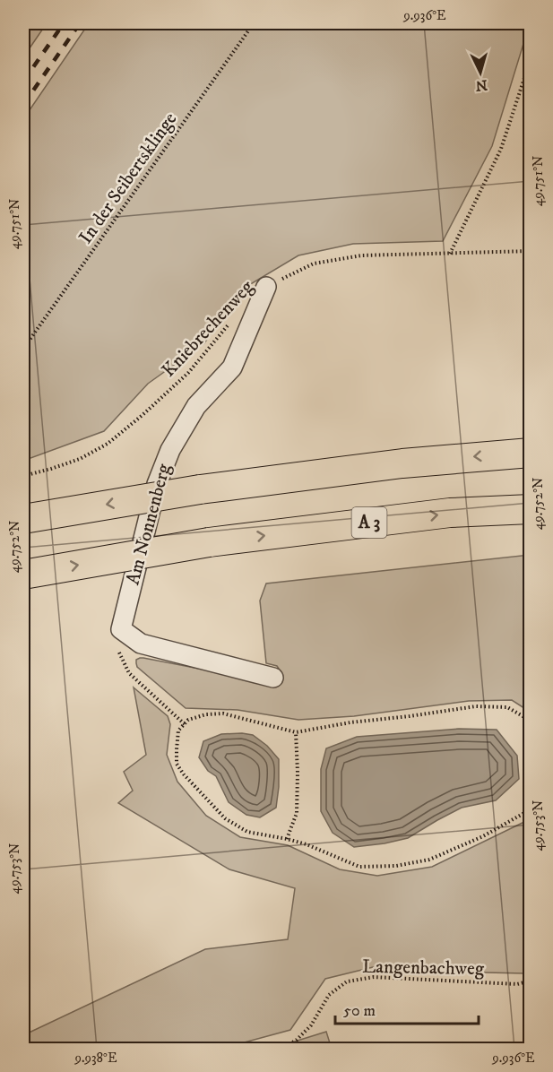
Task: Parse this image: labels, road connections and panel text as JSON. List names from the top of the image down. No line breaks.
{"streets":{"highway":["A 3"],"lane":["Am Nonnenberg"],"path":["In der Seibertsklinge","Kniebrechenweg","Langenbachweg"]},"crossings":[["Kniebrechenweg","Am Nonnenberg"]],"scale_bar":"50 m","north":"bottom","coordinates":["9.936°E","49.751°N","49.752°N","49.753°N","9.938°E"]}
